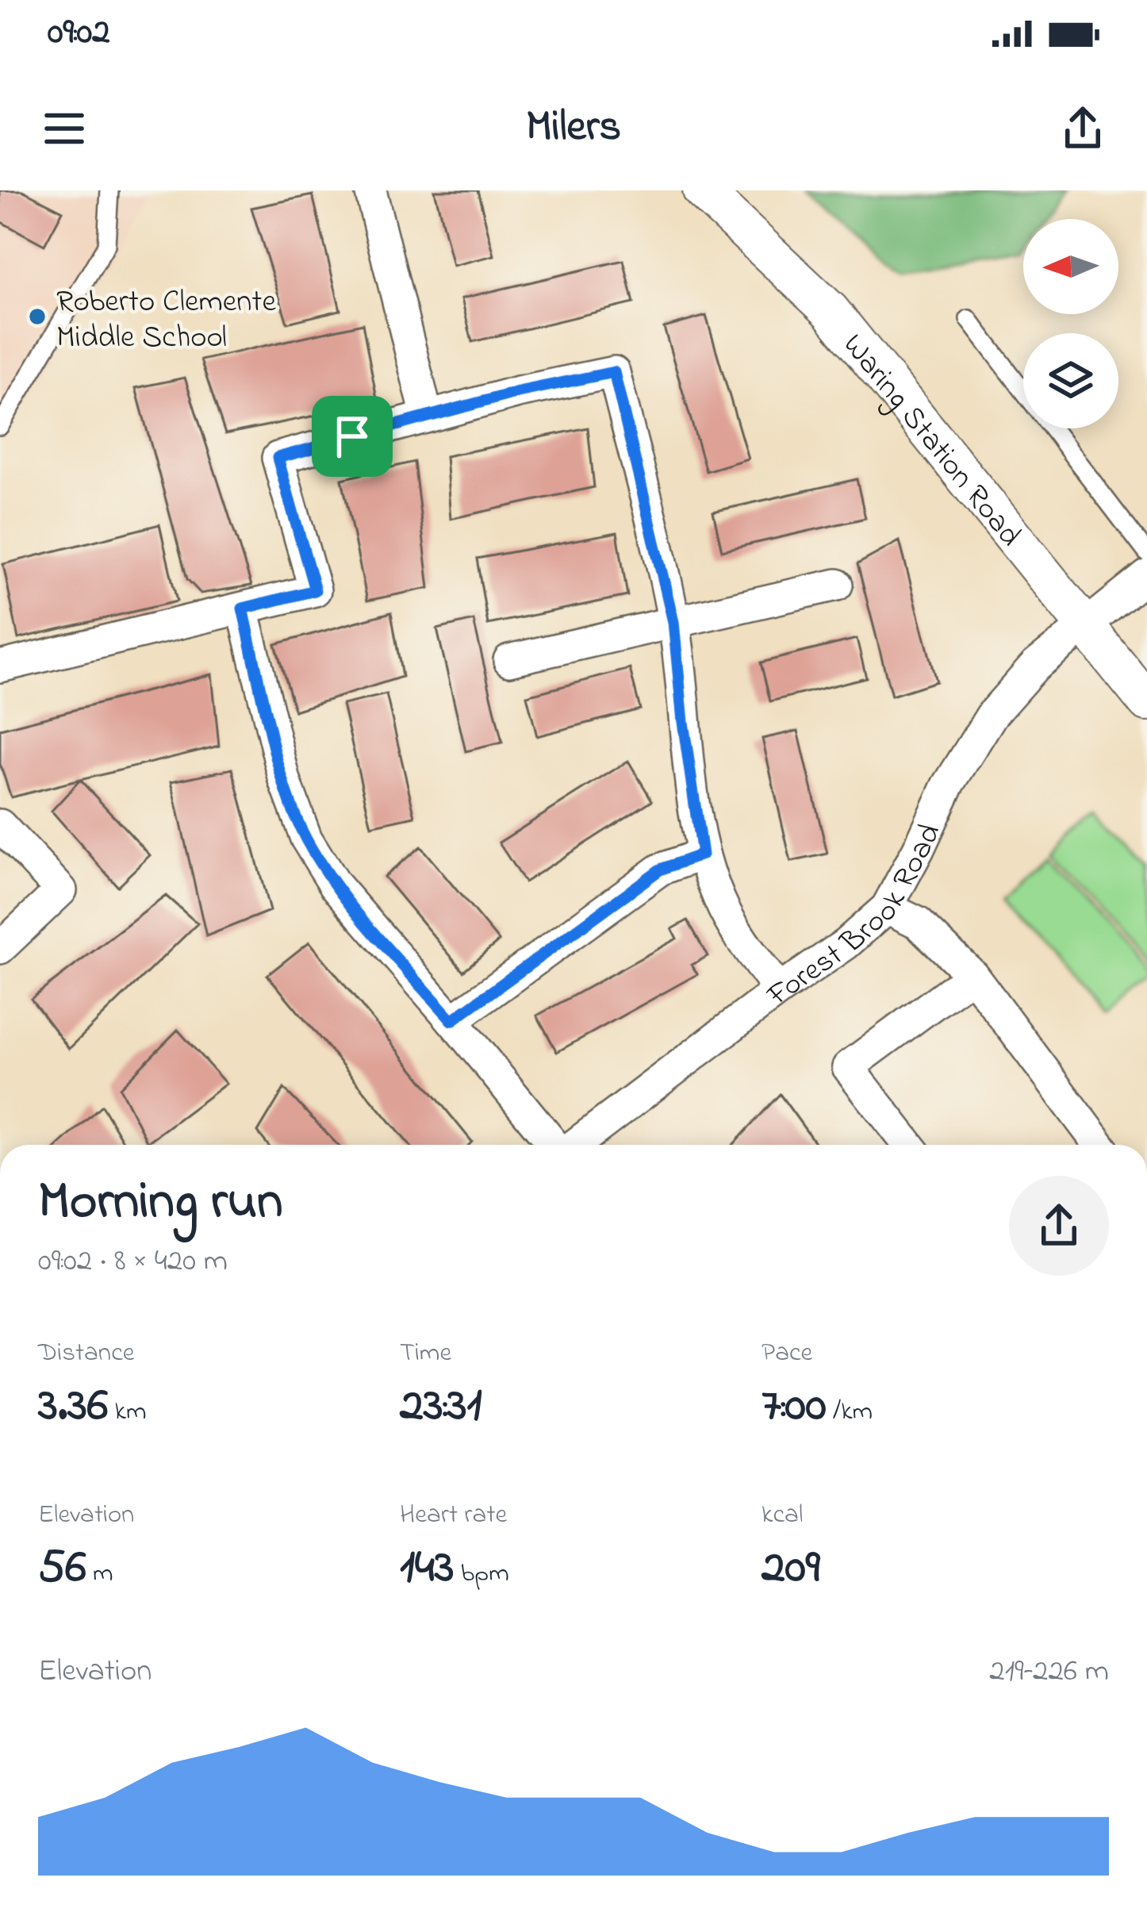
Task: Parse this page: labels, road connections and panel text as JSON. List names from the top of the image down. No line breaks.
{"streets":{"street":["Waring Station Road","Forest Brook Road"]},"crossings":[["Waring Station Road","Forest Brook Road"]],"places":["Roberto Clemente Middle School"],"north":"left","page":{"status":"09:02","header":"Milers","heading":["Morning run","09:02 · 8 × 420 m"],"stats":[["Distance","3.36 km"],["Time","23:31"],["Pace","7:00 /km"],["Elevation","56 m"],["Heart rate","143 bpm"],["kcal","209"]],"chart":["Elevation","219–226 m"]}}
